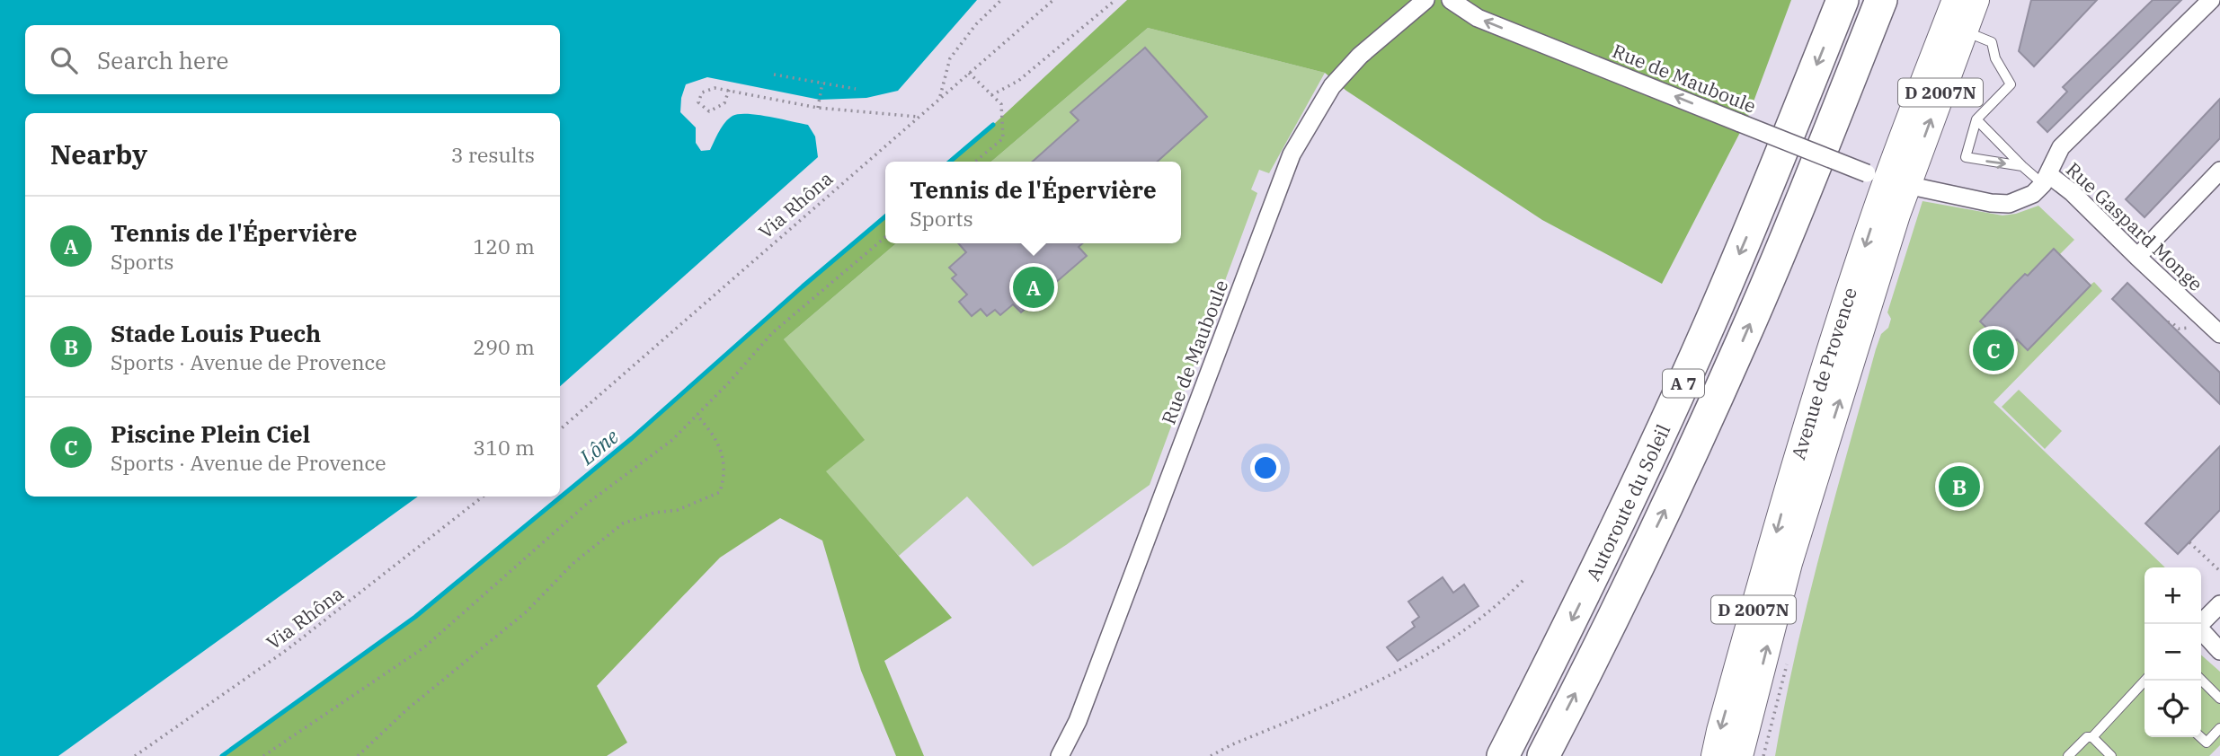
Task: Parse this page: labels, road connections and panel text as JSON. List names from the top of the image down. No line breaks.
{"streets":{"highway":["A 7","Autoroute du Soleil"],"main road":["D 2007N","Avenue de Provence"],"street":["Rue de Mauboule","Rue Gaspard Monge"],"path":["Via Rhôna"]},"crossings":[["Rue de Mauboule","Rue Gaspard Monge"],["Rue de Mauboule","Avenue de Provence"],["Rue Gaspard Monge","Avenue de Provence"]],"one_way":["Rue de Mauboule"],"water":["Lône"],"page":{"search":"Search here","heading":["Nearby","3 results"],"popup":["Tennis de l'Épervière","Sports"],"list":[{"mark":"A","name":"Tennis de l'Épervière","note":"Sports","value":"120 m"},{"mark":"B","name":"Stade Louis Puech","note":"Sports · Avenue de Provence","value":"290 m"},{"mark":"C","name":"Piscine Plein Ciel","note":"Sports · Avenue de Provence","value":"310 m"}],"pins":["A","C","B"],"map_buttons":["+","−"]}}
